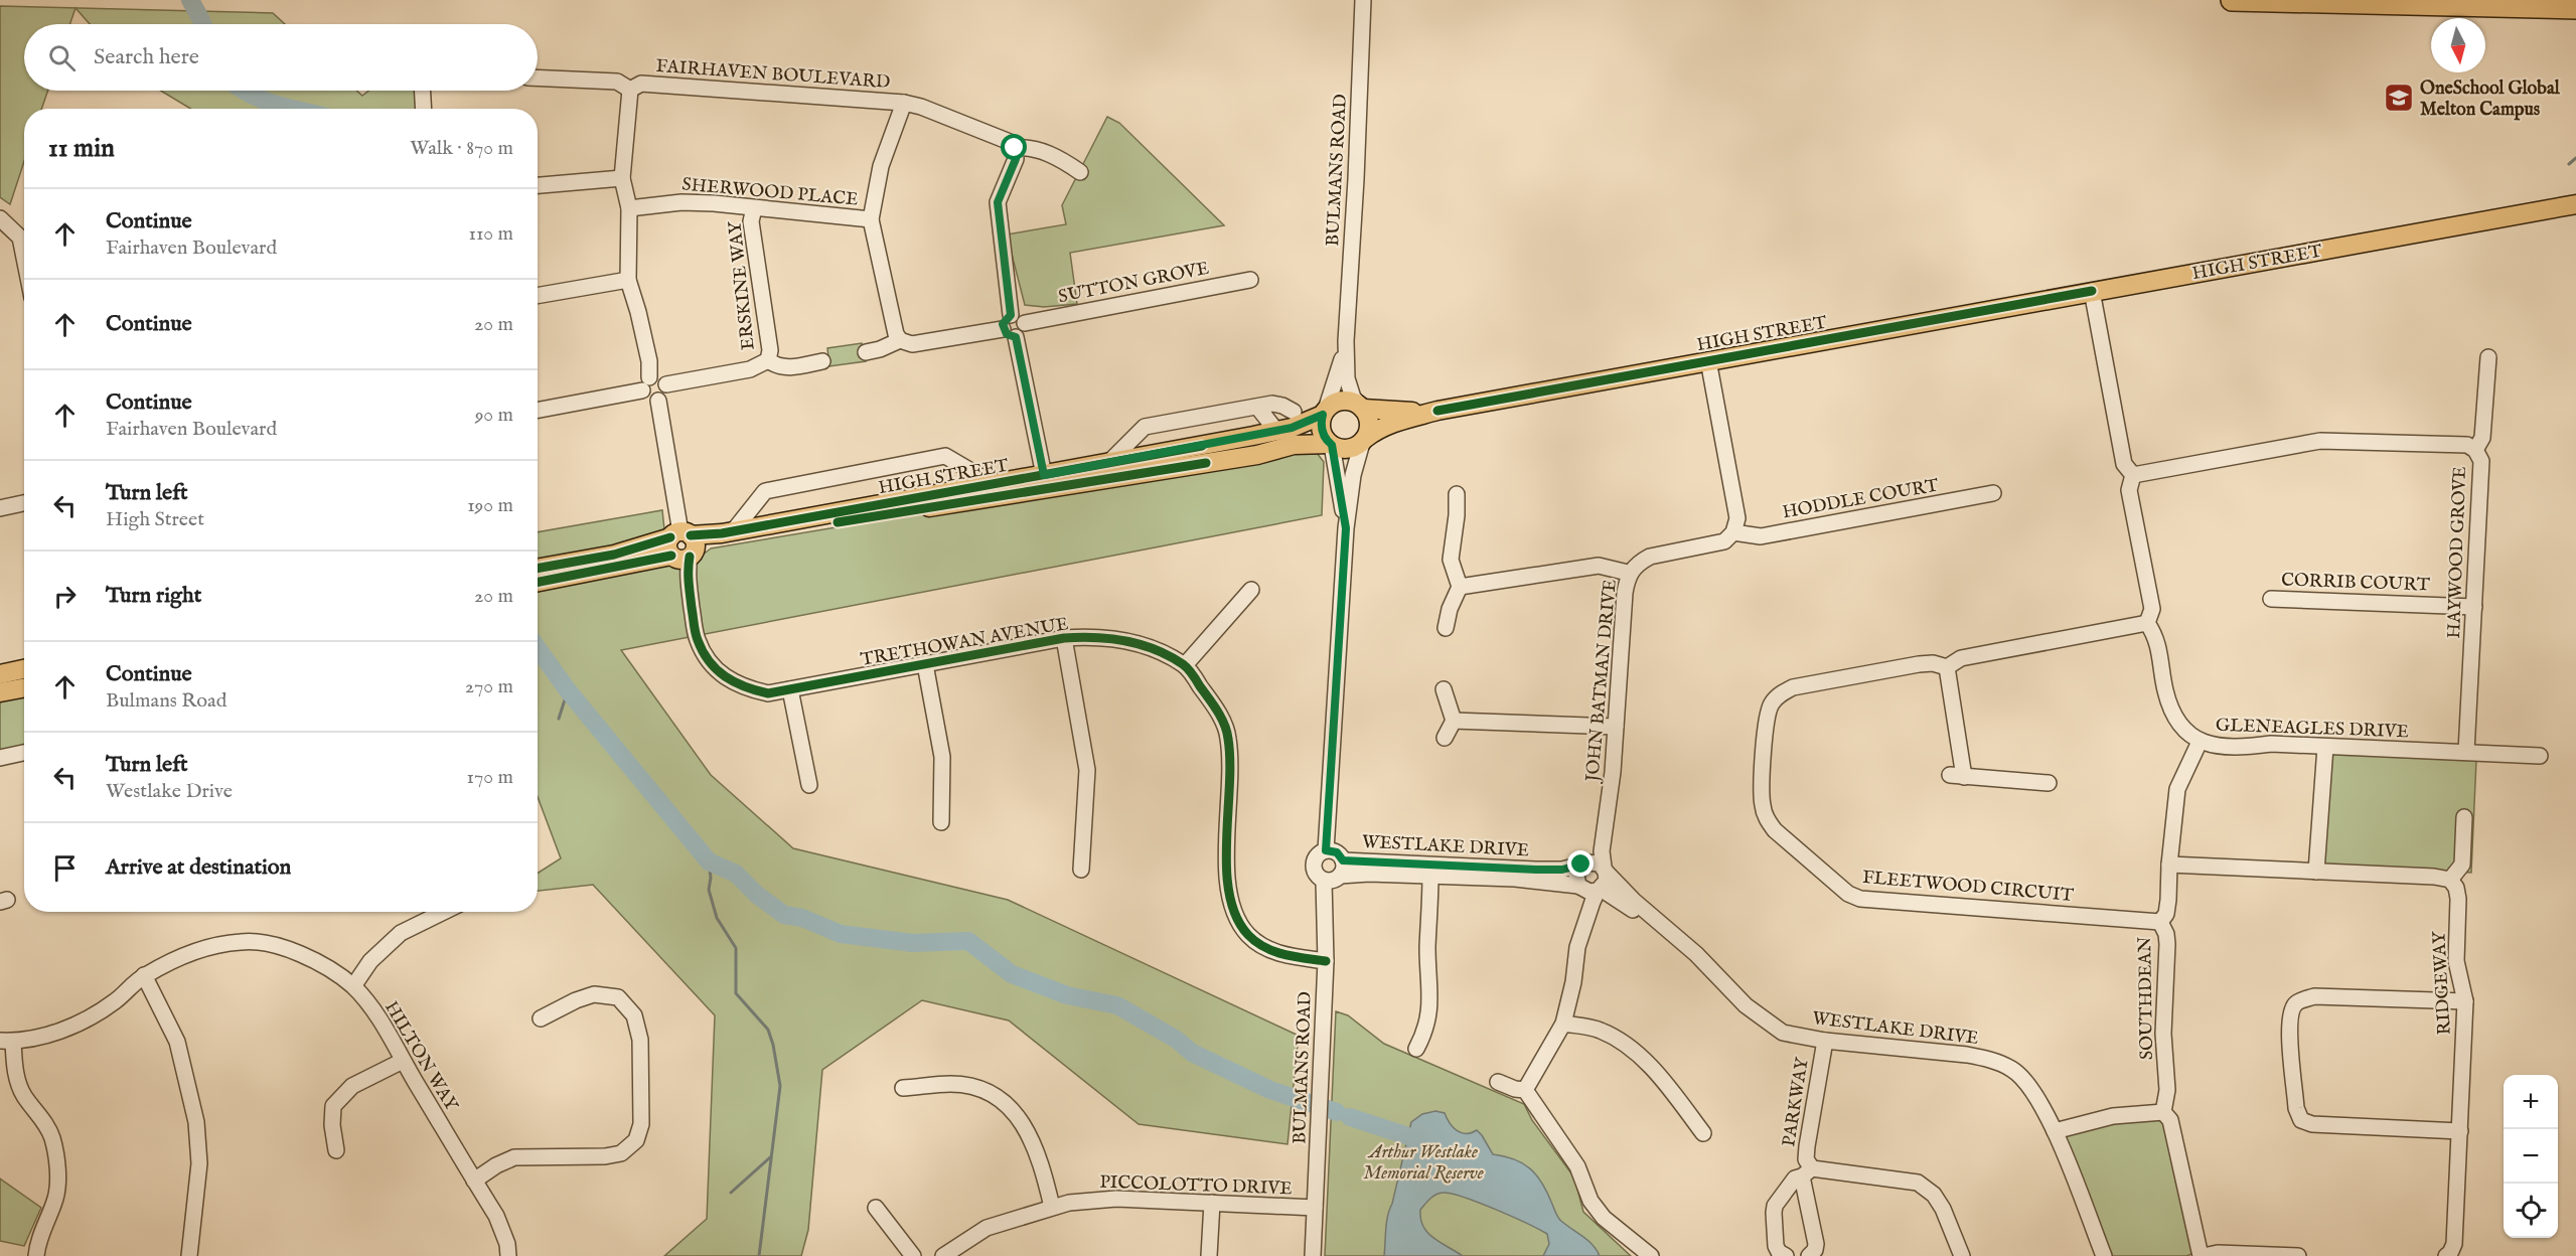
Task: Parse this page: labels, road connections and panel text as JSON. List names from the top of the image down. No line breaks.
{"streets":{"main road":["HIGH STREET"],"street":["FAIRHAVEN BOULEVARD","BULMANS ROAD","SHERWOOD PLACE","SUTTON GROVE","ERSKINE WAY","HODDLE COURT","HAYWOOD GROVE","CORRIB COURT","TRETHOWAN AVENUE","JOHN BATMAN DRIVE","GLENEAGLES DRIVE","WESTLAKE DRIVE","FLEETWOOD CIRCUIT","RIDGEWAY","SOUTHDEAN","HILTON WAY","PARKWAY","PICCOLOTTO DRIVE"]},"crossings":[["BULMANS ROAD","HIGH STREET"],["BULMANS ROAD","TRETHOWAN AVENUE"],["BULMANS ROAD","WESTLAKE DRIVE"],["BULMANS ROAD","PICCOLOTTO DRIVE"],["SHERWOOD PLACE","ERSKINE WAY"],["HIGH STREET","TRETHOWAN AVENUE"],["HIGH STREET","GLENEAGLES DRIVE"],["HODDLE COURT","JOHN BATMAN DRIVE"],["HAYWOOD GROVE","CORRIB COURT"],["HAYWOOD GROVE","GLENEAGLES DRIVE"],["JOHN BATMAN DRIVE","WESTLAKE DRIVE"],["GLENEAGLES DRIVE","FLEETWOOD CIRCUIT"],["GLENEAGLES DRIVE","SOUTHDEAN"],["WESTLAKE DRIVE","PARKWAY"],["FLEETWOOD CIRCUIT","SOUTHDEAN"]],"parks":["Arthur Westlake Memorial Reserve"],"places":{"school or university":["OneSchool Global Melton Campus"]},"north":"bottom","page":{"search":"Search here","heading":["11 min","Walk · 870 m"],"list":[["Continue","Fairhaven Boulevard","110 m"],["Continue","20 m"],["Continue","Fairhaven Boulevard","90 m"],["Turn left","High Street","190 m"],["Turn right","20 m"],["Continue","Bulmans Road","270 m"],["Turn left","Westlake Drive","170 m"],"Arrive at destination"],"map_buttons":["+","−"]}}
